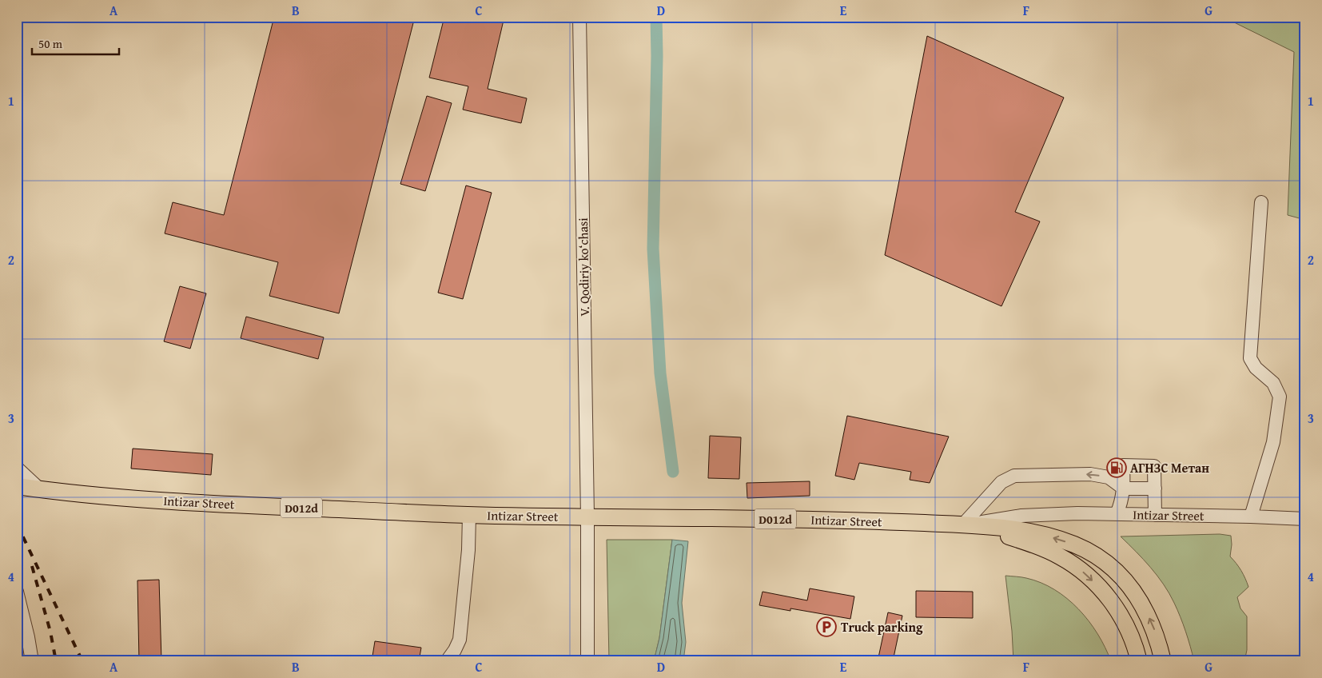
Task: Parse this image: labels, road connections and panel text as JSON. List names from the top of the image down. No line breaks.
{"streets":{"main road":["Intizar Street","D012d"],"street":["V. Qodiriy ko‘chasi"]},"crossings":[["V. Qodiriy ko‘chasi","Intizar Street"],["Intizar Street","D012d"]],"places":{"fuel station":["АГНЗС Метан"],"parking":["Truck parking"]},"scale_bar":"50 m","grid":{"columns":["A","B","C","D","E","F","G"],"rows":["1","2","3","4"]}}
